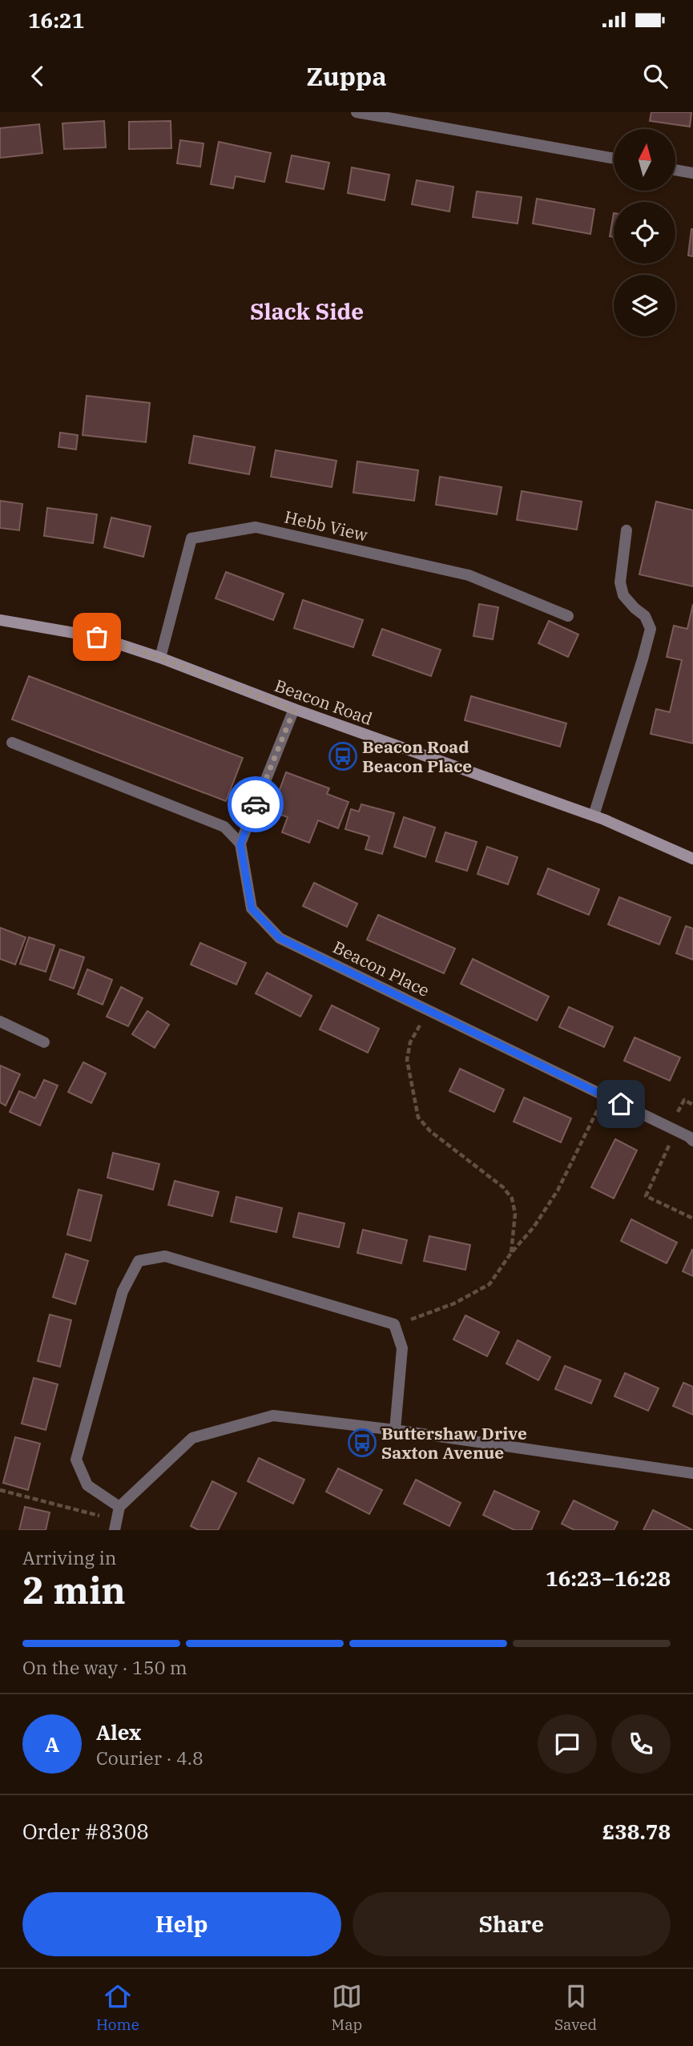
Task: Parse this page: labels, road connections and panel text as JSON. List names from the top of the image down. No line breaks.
{"streets":{"main road":["Beacon Road"],"street":["Hebb View","Beacon Place"]},"crossings":[["Hebb View","Beacon Road"]],"districts":["Slack Side"],"places":{"bus stop":["Beacon Road Beacon Place","Buttershaw Drive Saxton Avenue"]},"north":"top","page":{"status":"16:21","header":"Zuppa","heading":["2 min","Arriving in","16:23–16:28"],"panel":["Alex","Courier · 4.8","Order #8308","£38.78"],"bar":"On the way · 150 m","round":"A","buttons":["Help","Share"],"tabs":["Home","Map","Saved"]}}
